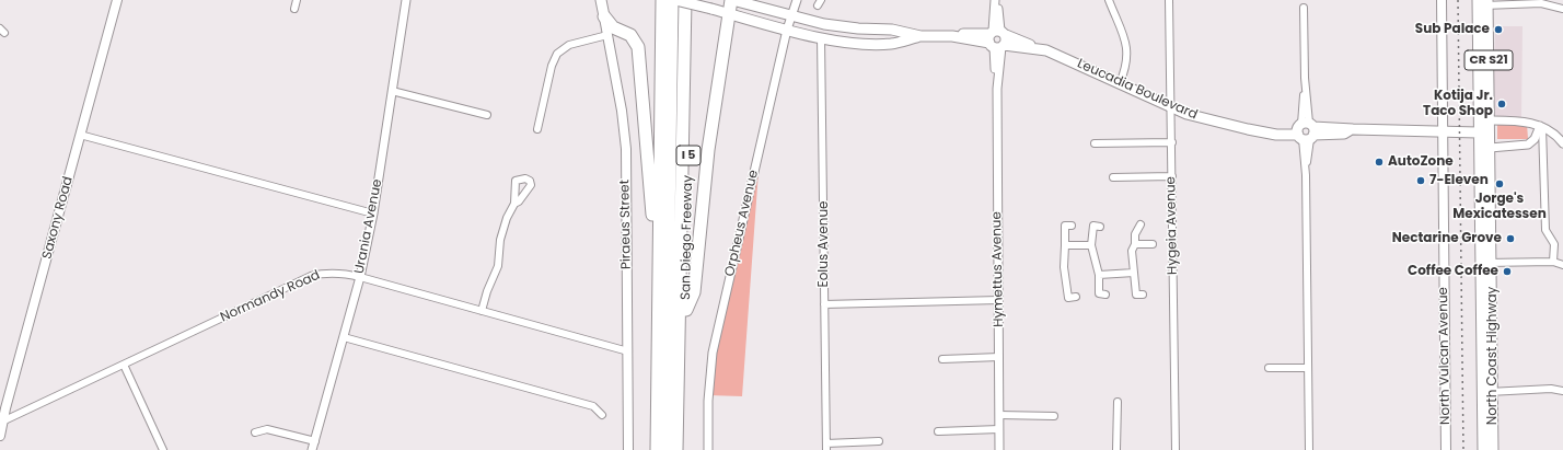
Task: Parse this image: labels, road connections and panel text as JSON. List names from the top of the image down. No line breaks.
{"streets":{"highway":["I 5","San Diego Freeway"],"main road":["CR S21","Leucadia Boulevard","Saxony Road","Piraeus Street","North Vulcan Avenue","North Coast Highway"],"street":["Orpheus Avenue","Hygeia Avenue","Urania Avenue","Eolus Avenue","Hymettus Avenue","Normandy Road"]},"crossings":[["Leucadia Boulevard","Orpheus Avenue"],["Leucadia Boulevard","Hygeia Avenue"],["Leucadia Boulevard","Eolus Avenue"],["Leucadia Boulevard","Hymettus Avenue"],["Leucadia Boulevard","North Vulcan Avenue"],["Leucadia Boulevard","North Coast Highway"],["Saxony Road","Normandy Road"],["Piraeus Street","Normandy Road"],["Urania Avenue","Normandy Road"]],"places":["Sub Palace","Kotija Jr. Taco Shop","AutoZone","7-Eleven","Jorge's Mexicatessen","Nectarine Grove","Coffee Coffee"]}
